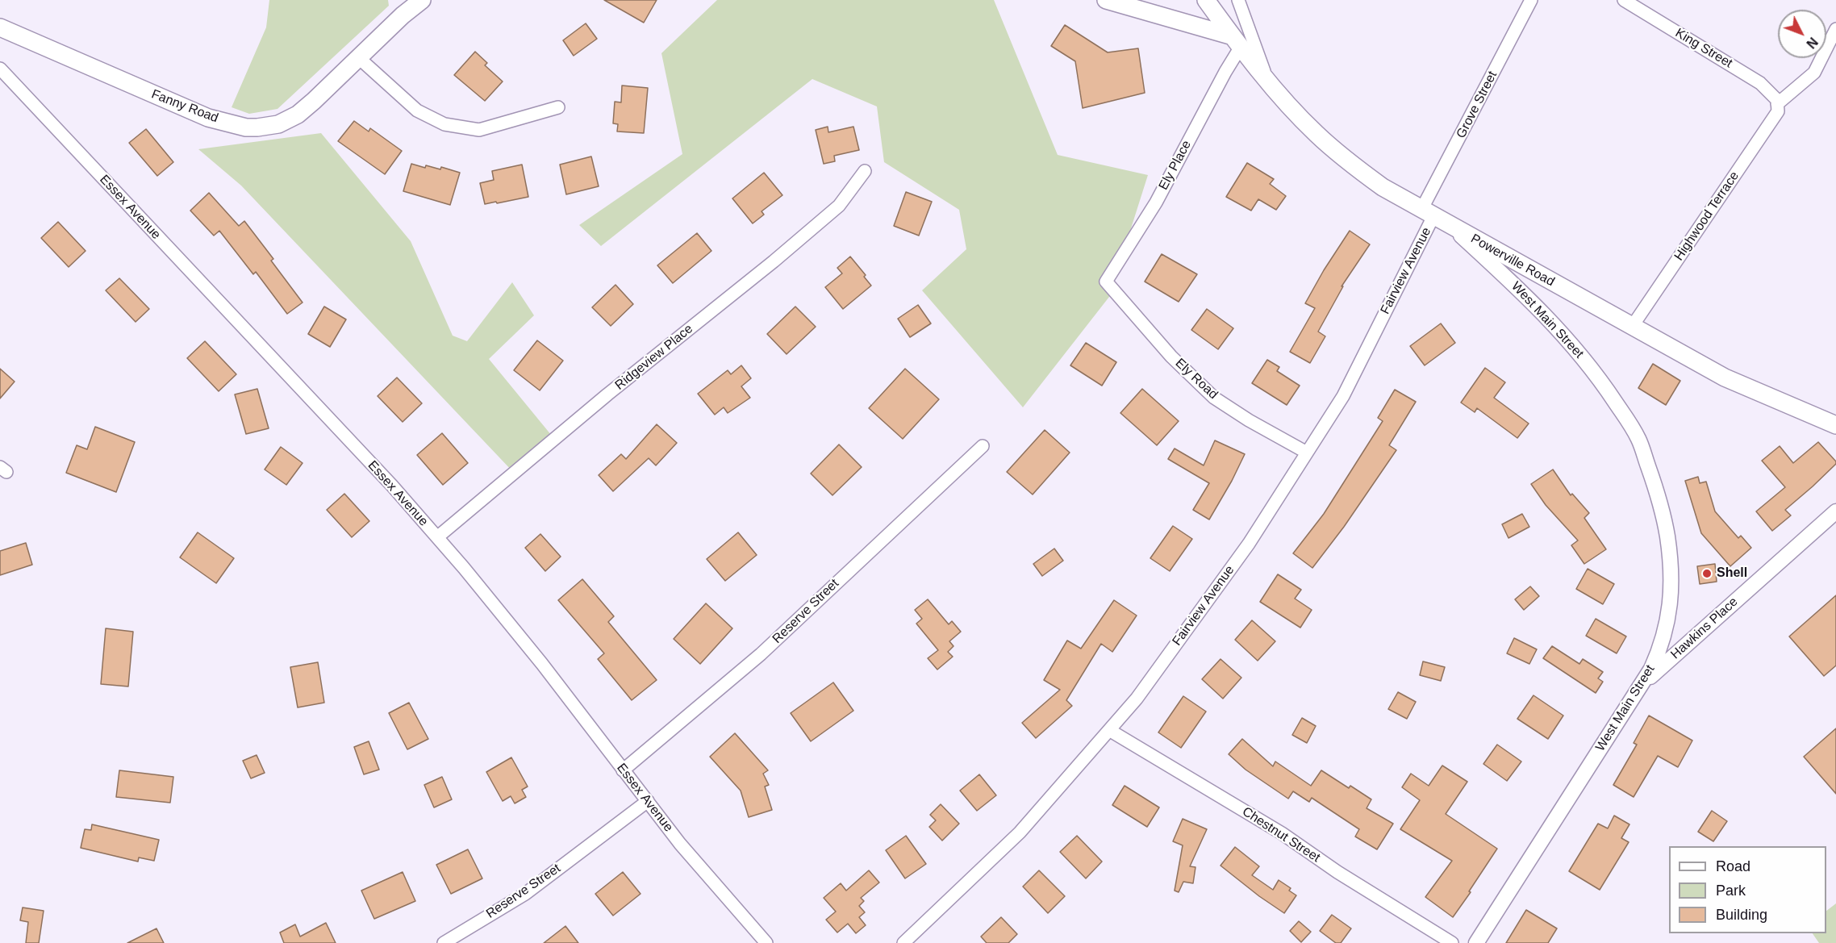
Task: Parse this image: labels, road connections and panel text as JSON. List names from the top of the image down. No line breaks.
{"streets":{"main road":["Fanny Road","Powerville Road"],"street":["King Street","Grove Street","Ely Place","Essex Avenue","Highwood Terrace","Fairview Avenue","West Main Street","Ridgeview Place","Ely Road","Reserve Street","Hawkins Place","Chestnut Street"]},"crossings":[["King Street","Highwood Terrace"],["Grove Street","Powerville Road"],["Grove Street","Fairview Avenue"],["Ely Place","Powerville Road"],["Ely Place","Ely Road"],["Essex Avenue","Ridgeview Place"],["Essex Avenue","Reserve Street"],["Highwood Terrace","Powerville Road"],["Powerville Road","Fairview Avenue"],["Powerville Road","West Main Street"],["Fairview Avenue","Ely Road"],["Fairview Avenue","Chestnut Street"],["West Main Street","Hawkins Place"]],"places":["Shell"],"legend":["Road","Park","Building"],"north":"bottom right"}
